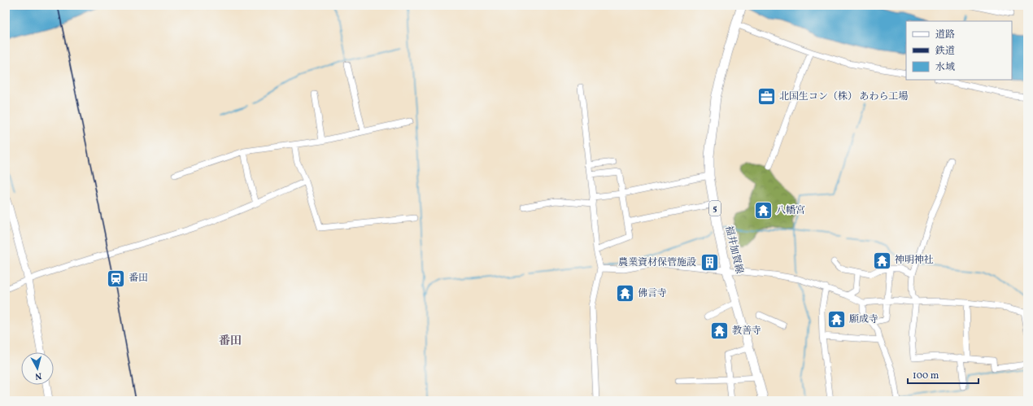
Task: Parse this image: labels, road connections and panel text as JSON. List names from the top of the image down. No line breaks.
{"streets":{"main road":["5","福井加賀線"]},"districts":["番田"],"places":{"office":["北国生コン（株） あわら工場"],"temple":["八幡宮","神明神社","佛言寺","願成寺","教善寺"],"building":["農業資材保管施設"],"station":["番田"]},"legend":["道路","鉄道","水域"],"scale_bar":"100 m","north":"bottom"}
